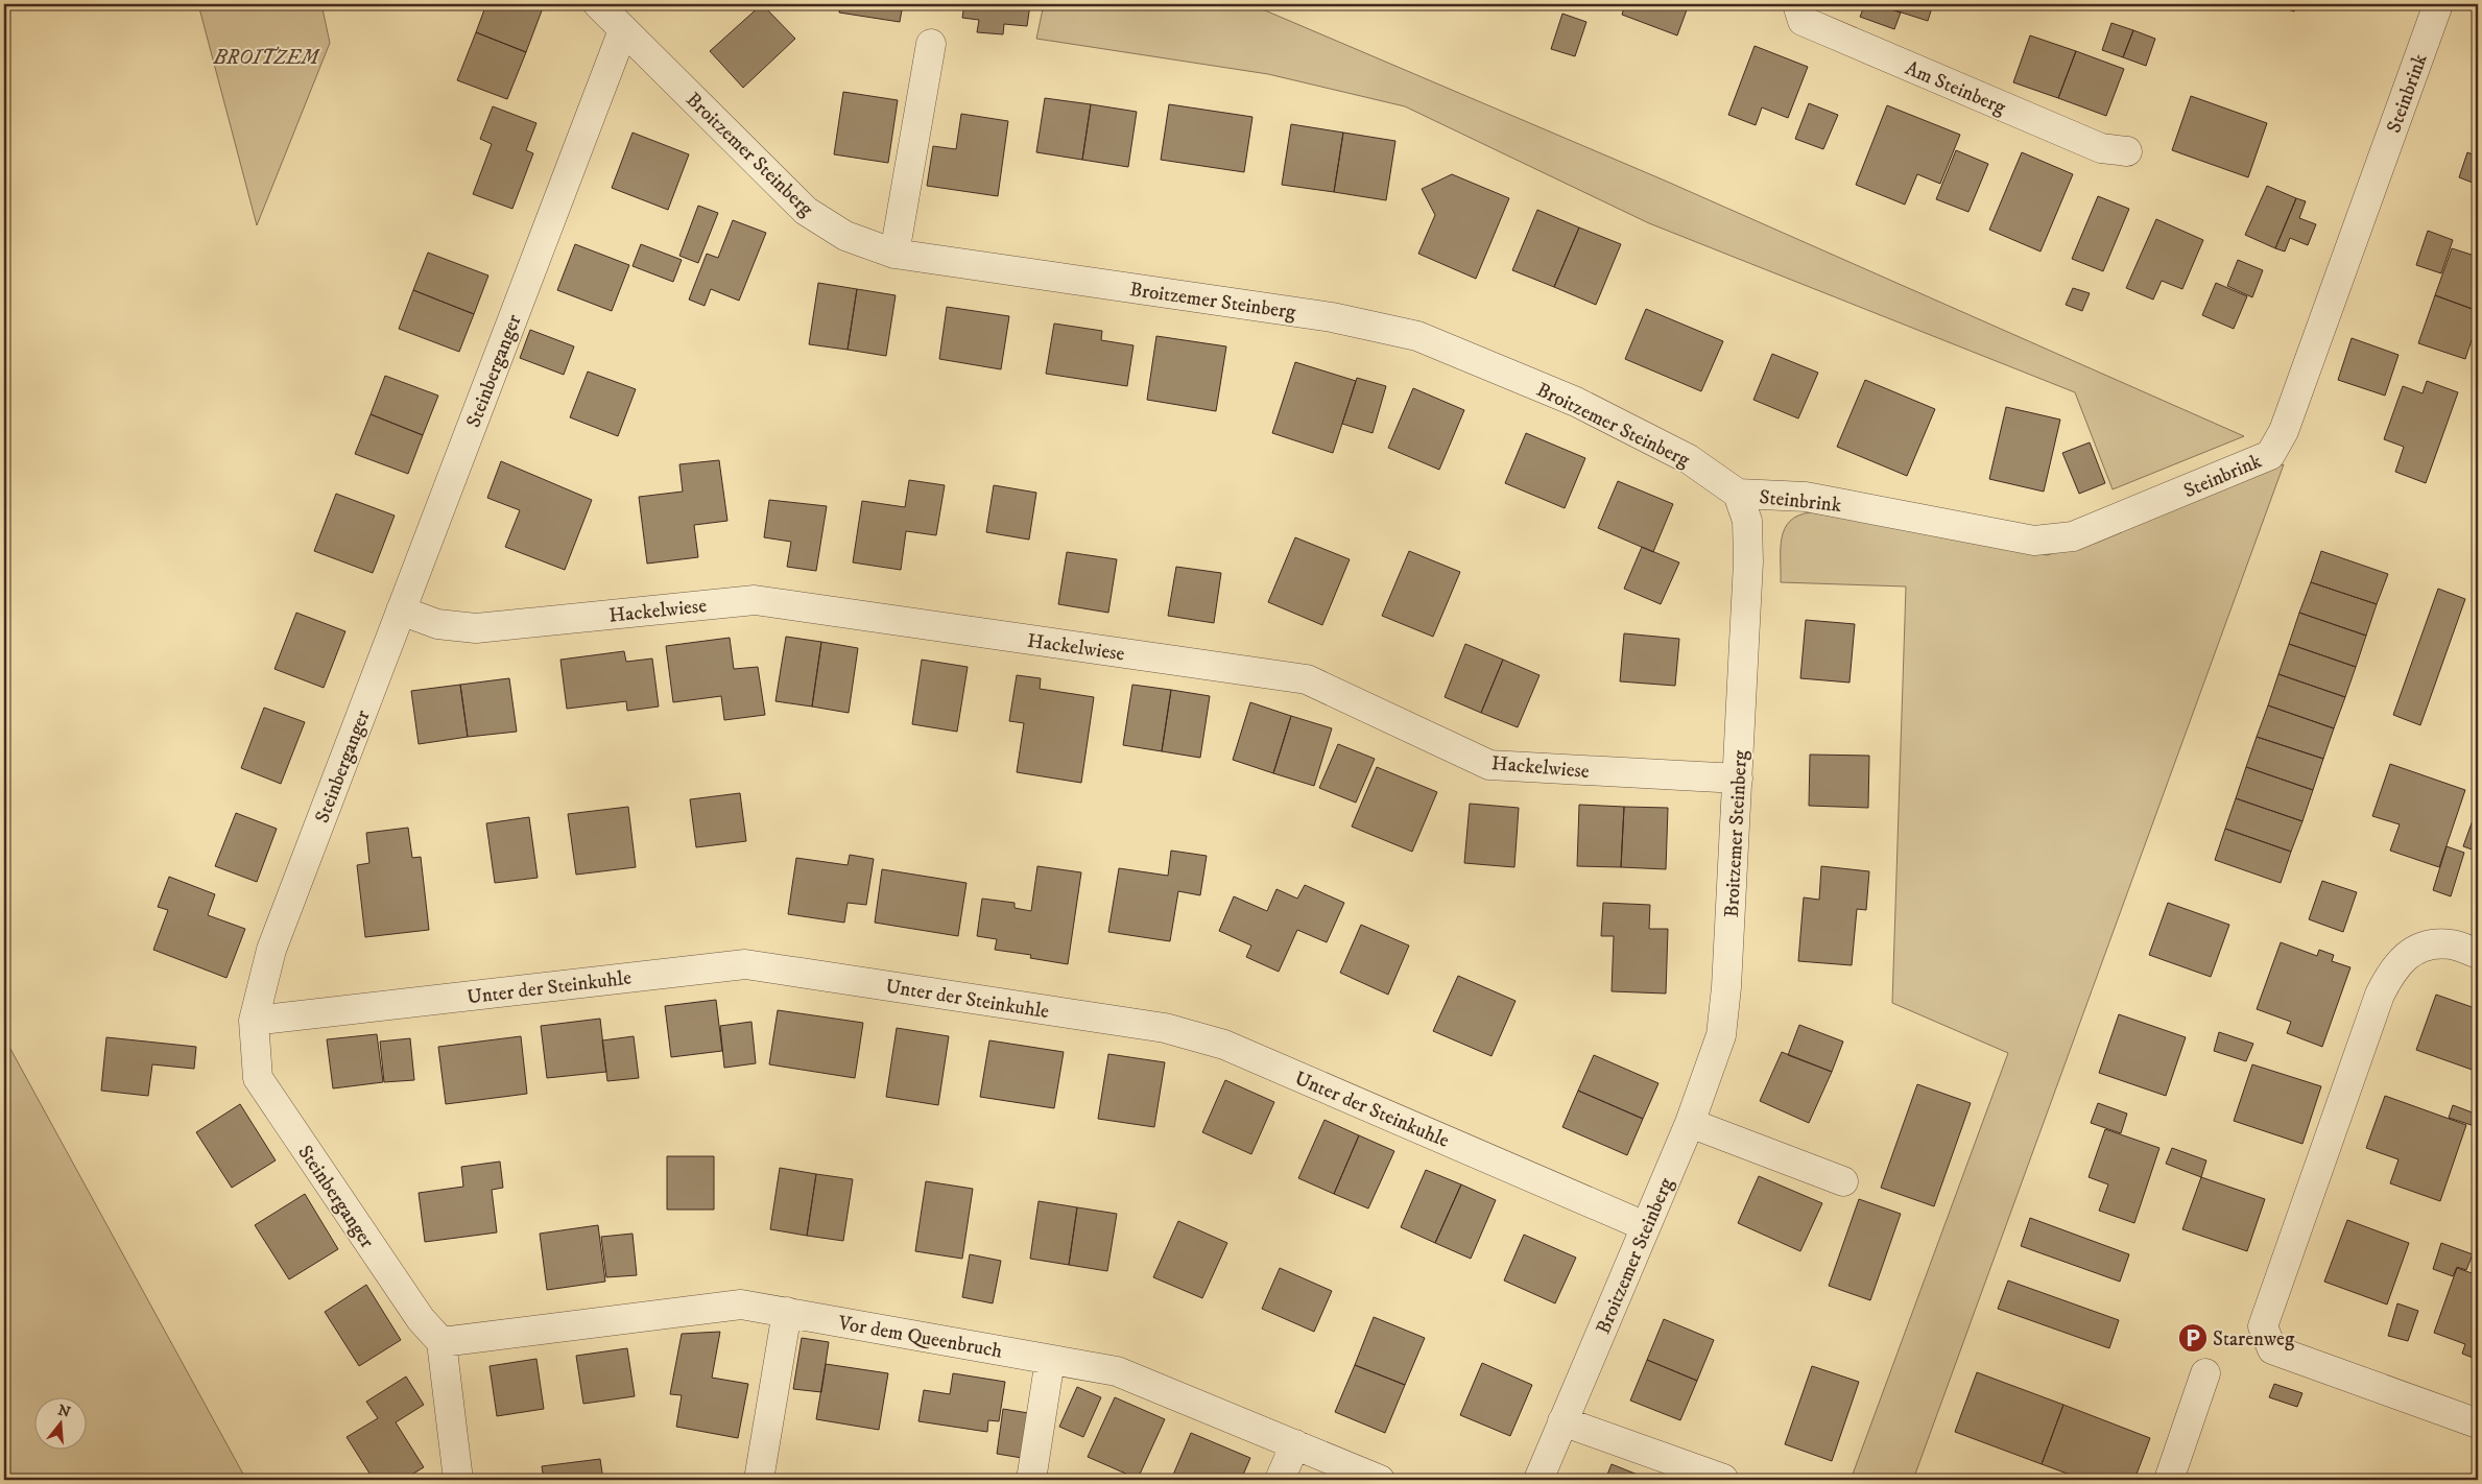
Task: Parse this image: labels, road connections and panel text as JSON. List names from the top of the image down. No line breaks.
{"streets":{"street":["Am Steinberg","Steinbrink","Broitzemer Steinberg","Steinberganger","Hackelwiese","Unter der Steinkuhle","Vor dem Queenbruch"]},"crossings":[["Steinbrink","Broitzemer Steinberg"],["Broitzemer Steinberg","Steinberganger"],["Broitzemer Steinberg","Hackelwiese"],["Broitzemer Steinberg","Unter der Steinkuhle"],["Steinberganger","Hackelwiese"],["Steinberganger","Unter der Steinkuhle"],["Steinberganger","Vor dem Queenbruch"]],"parks":["BROITZEM"],"places":{"parking":["Starenweg"]},"north":"top"}
